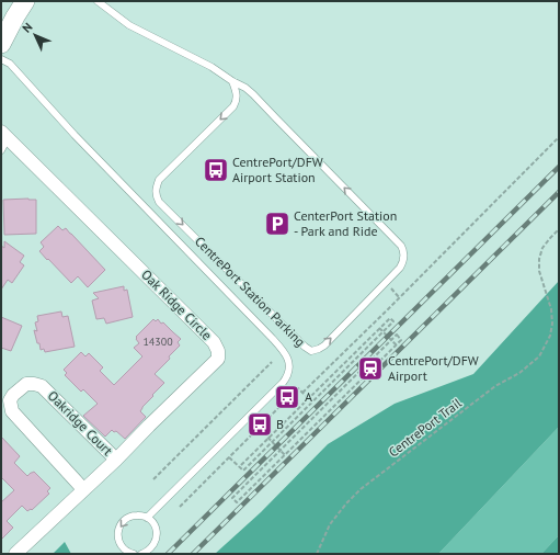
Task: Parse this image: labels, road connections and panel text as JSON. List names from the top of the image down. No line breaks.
{"streets":{"street":["Oak Ridge Circle","Oakridge Court"],"lane":["CentrePort Station Parking"],"path":["CentrePort Trail"]},"crossings":[["Oak Ridge Circle","Oakridge Court"]],"places":{"bus stop":["CentrePort/DFW Airport Station","A","B"],"parking":["CenterPort Station - Park and Ride"],"station":["CentrePort/DFW Airport"]},"house_numbers":["14300"],"north":"top left"}
